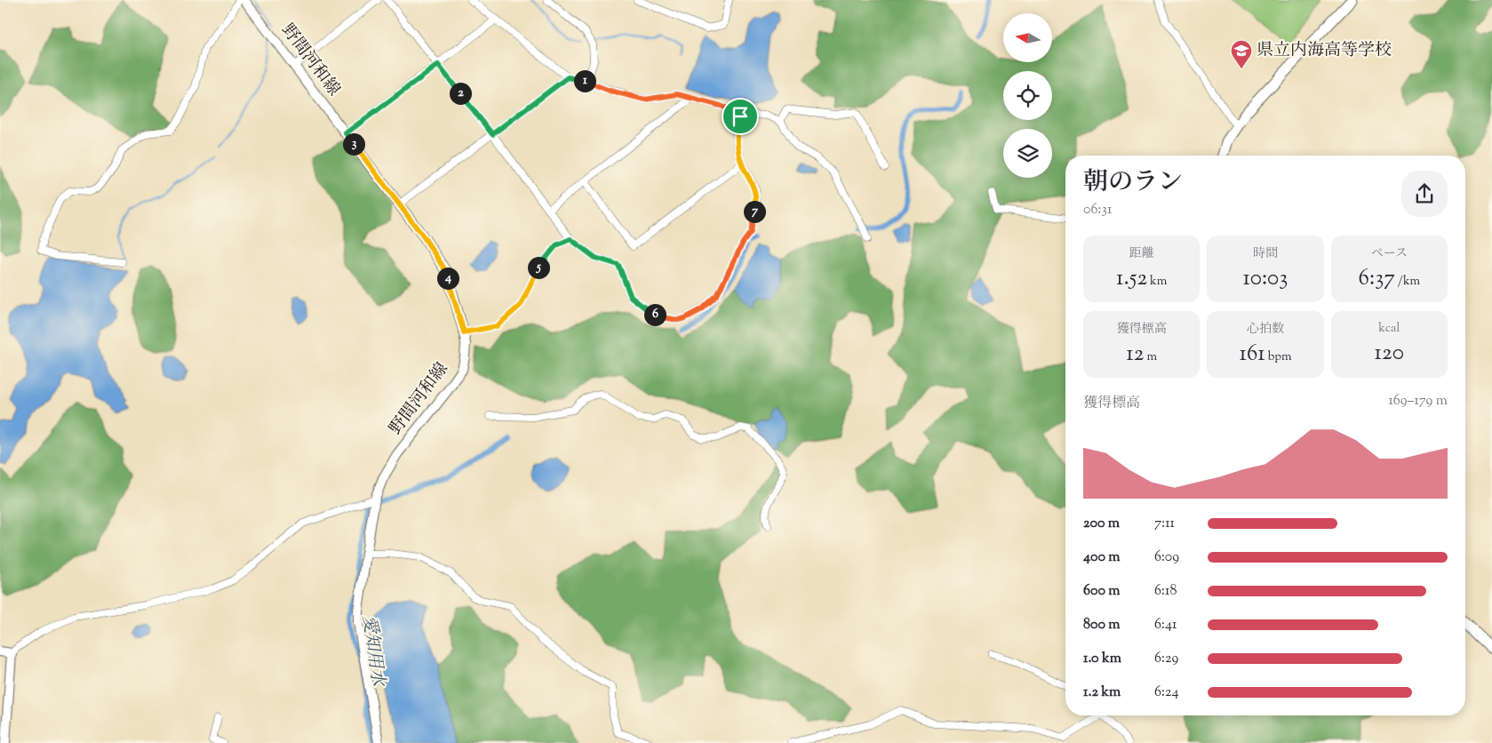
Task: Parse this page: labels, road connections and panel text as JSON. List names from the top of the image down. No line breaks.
{"streets":{"main road":["野間河和線"]},"water":["愛知用水"],"places":{"school or university":["県立内海高等学校"]},"north":"left","page":{"pins":["1","2","3","7","5","4","6"],"heading":["朝のラン","06:31"],"stats":[["距離","1.52 km"],["時間","10:03"],["ペース","6:37 /km"],["獲得標高","12 m"],["心拍数","161 bpm"],["kcal","120"]],"chart":["獲得標高","169–179 m"],"list":[{"name":"200 m","note":"7:11"},{"name":"400 m","note":"6:09"},{"name":"600 m","note":"6:18"},{"name":"800 m","note":"6:41"},{"name":"1.0 km","note":"6:29"},{"name":"1.2 km","note":"6:24"}]}}
